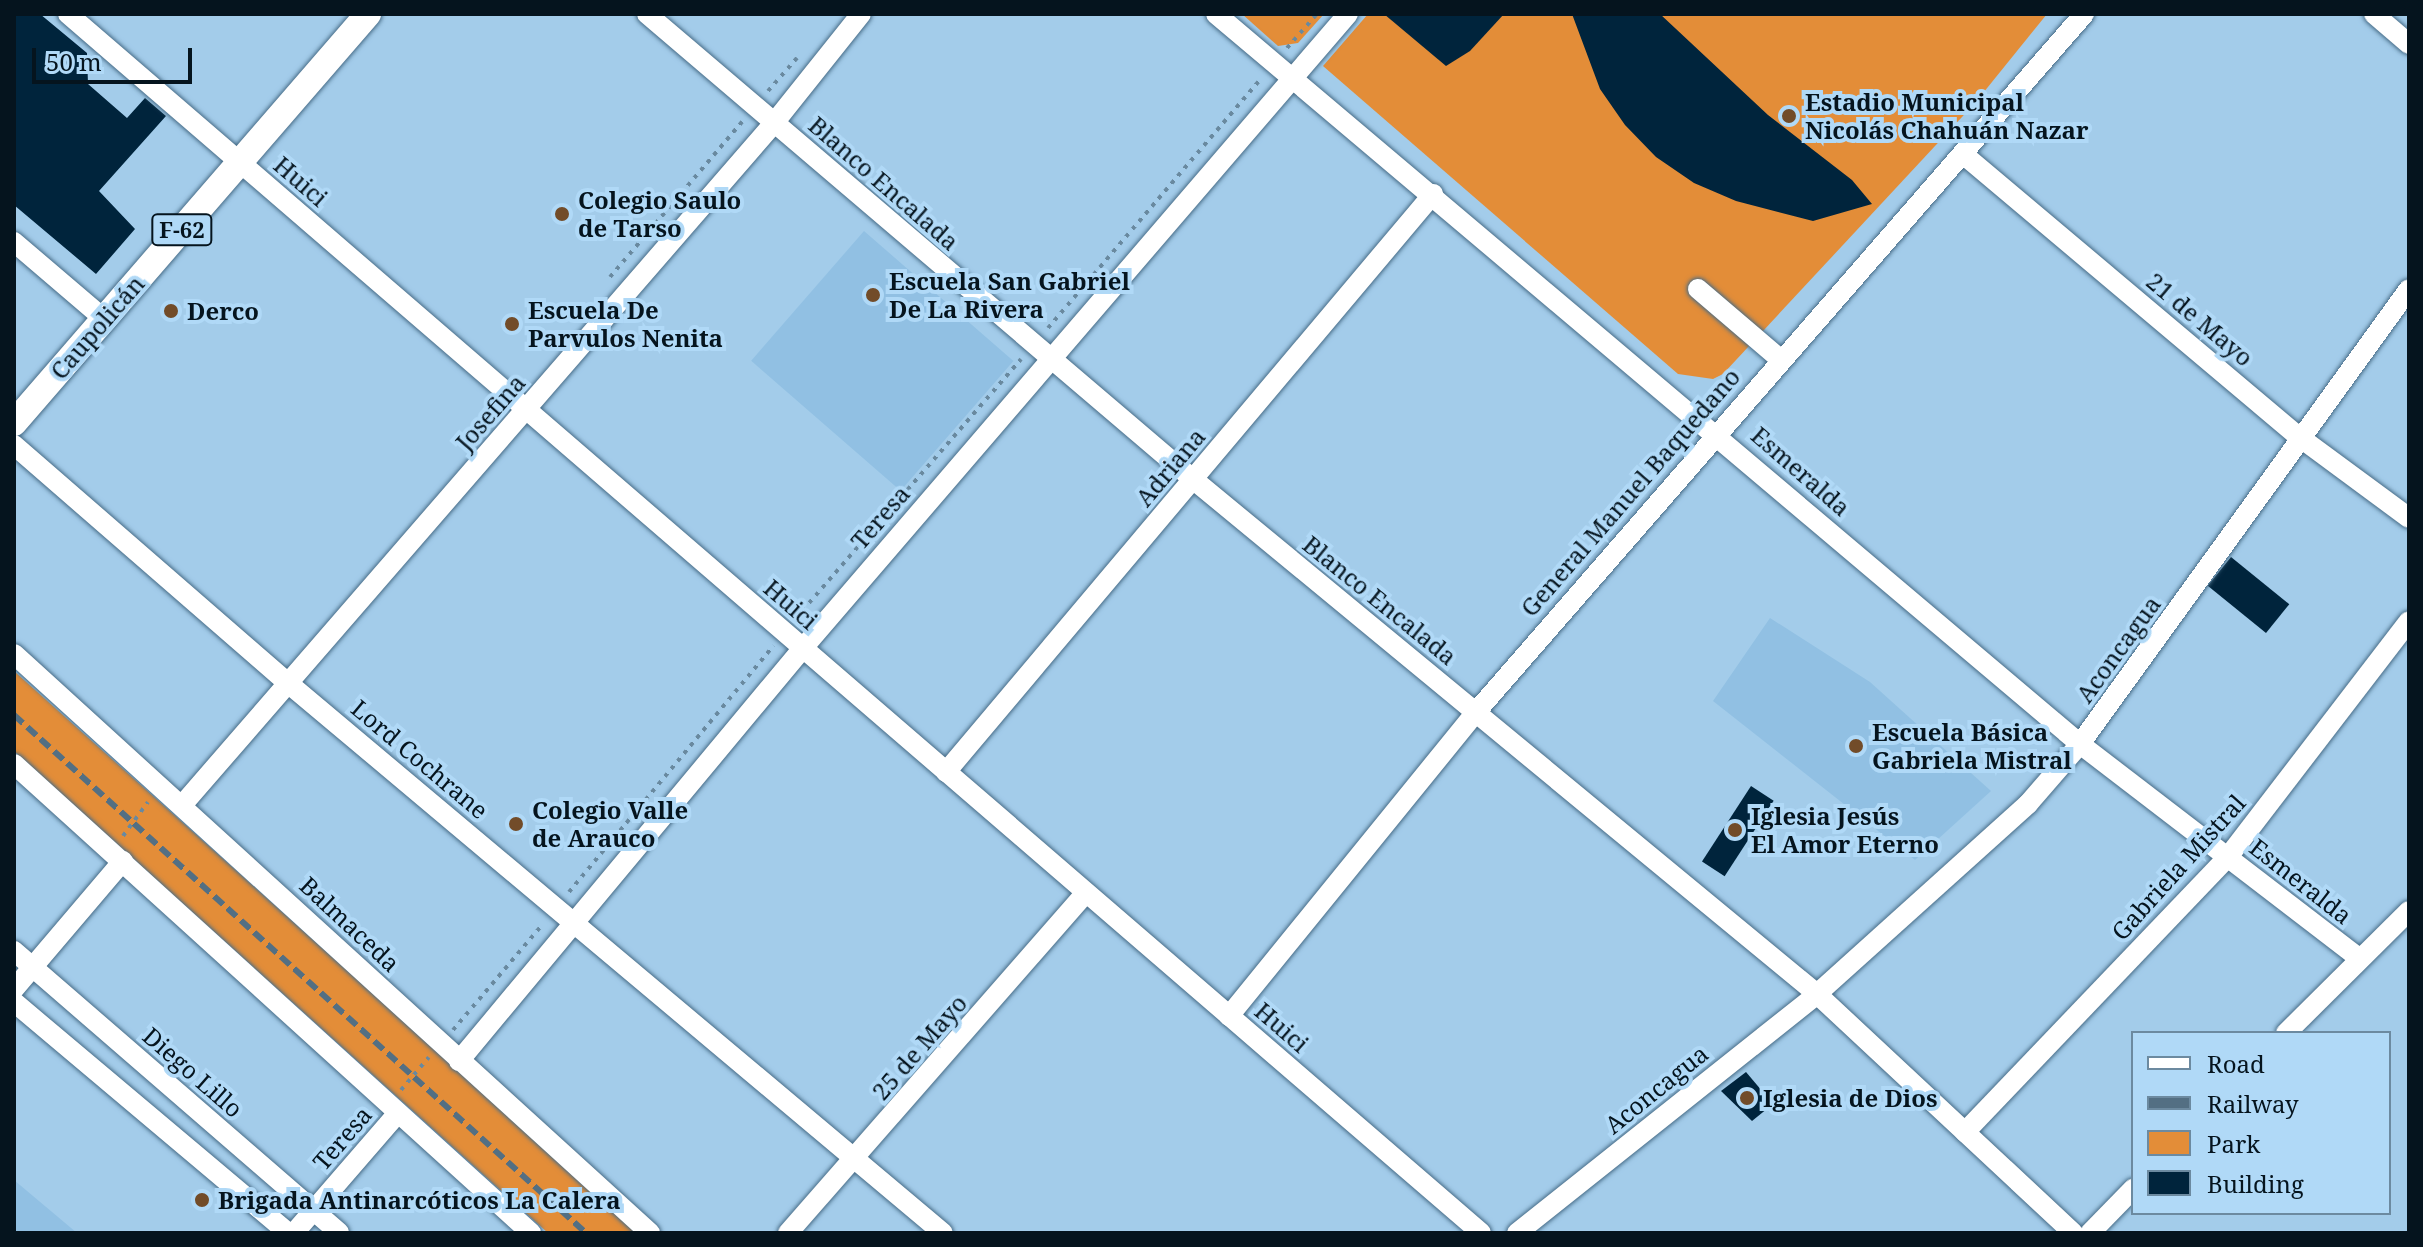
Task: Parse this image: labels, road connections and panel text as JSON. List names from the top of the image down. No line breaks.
{"streets":{"main road":["F-62","Caupolicán"],"street":["Huici","Blanco Encalada","21 de Mayo","Josefina","Adriana","Esmeralda","General Manuel Baquedano","Teresa","Aconcagua","Lord Cochrane","Gabriela Mistral","Balmaceda","25 de Mayo","Diego Lillo"]},"crossings":[["Huici","Caupolicán"],["Huici","Josefina"],["Huici","Adriana"],["Huici","General Manuel Baquedano"],["Huici","Teresa"],["Huici","25 de Mayo"],["Blanco Encalada","Josefina"],["Blanco Encalada","Adriana"],["Blanco Encalada","General Manuel Baquedano"],["Blanco Encalada","Teresa"],["Blanco Encalada","Aconcagua"],["Blanco Encalada","Gabriela Mistral"],["21 de Mayo","General Manuel Baquedano"],["21 de Mayo","Aconcagua"],["Josefina","Lord Cochrane"],["Josefina","Balmaceda"],["Adriana","Esmeralda"],["Esmeralda","General Manuel Baquedano"],["Esmeralda","Teresa"],["Esmeralda","Aconcagua"],["Esmeralda","Gabriela Mistral"],["Teresa","Lord Cochrane"],["Teresa","Balmaceda"],["Teresa","Diego Lillo"],["Lord Cochrane","25 de Mayo"]],"places":["Estadio Municipal Nicolás Chahuán Nazar","Colegio Saulo de Tarso","Escuela San Gabriel De La Rivera","Derco","Escuela De Parvulos Nenita","Escuela Básica Gabriela Mistral","Colegio Valle de Arauco","Iglesia Jesús El Amor Eterno","Iglesia de Dios","Brigada Antinarcóticos La Calera"],"legend":["Road","Railway","Park","Building"],"scale_bar":"50 m"}
